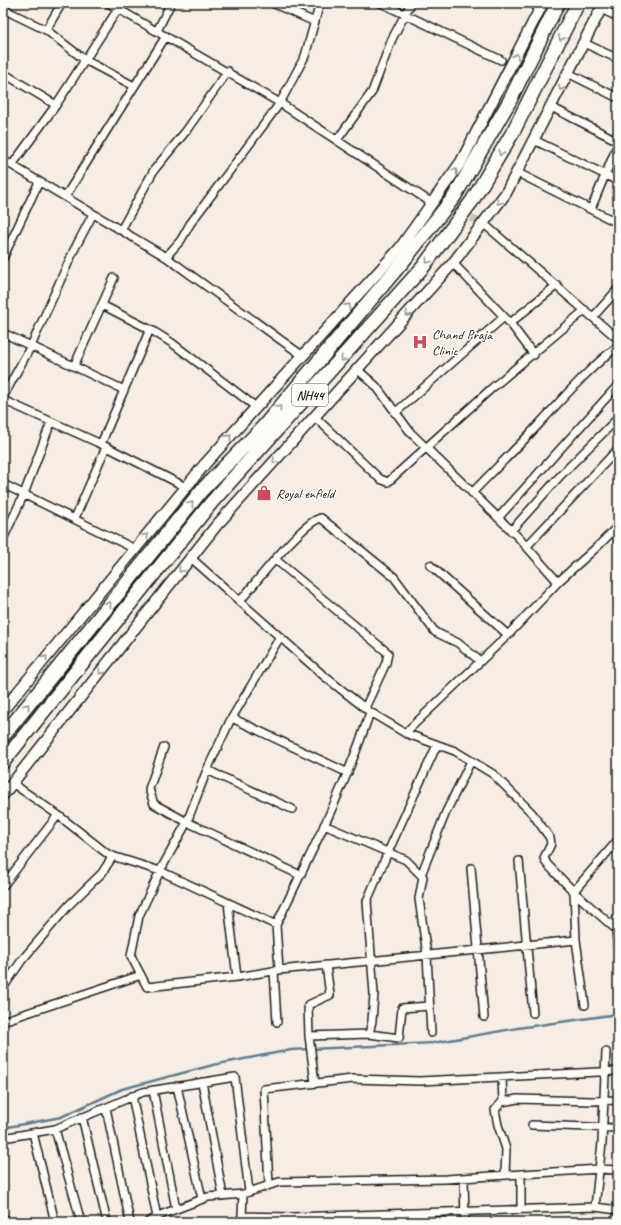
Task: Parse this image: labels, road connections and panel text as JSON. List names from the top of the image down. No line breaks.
{"streets":{"highway":["NH44"]},"places":{"hospital":["Chand Praja Clinic"],"shop":["Royal enfield"]}}
